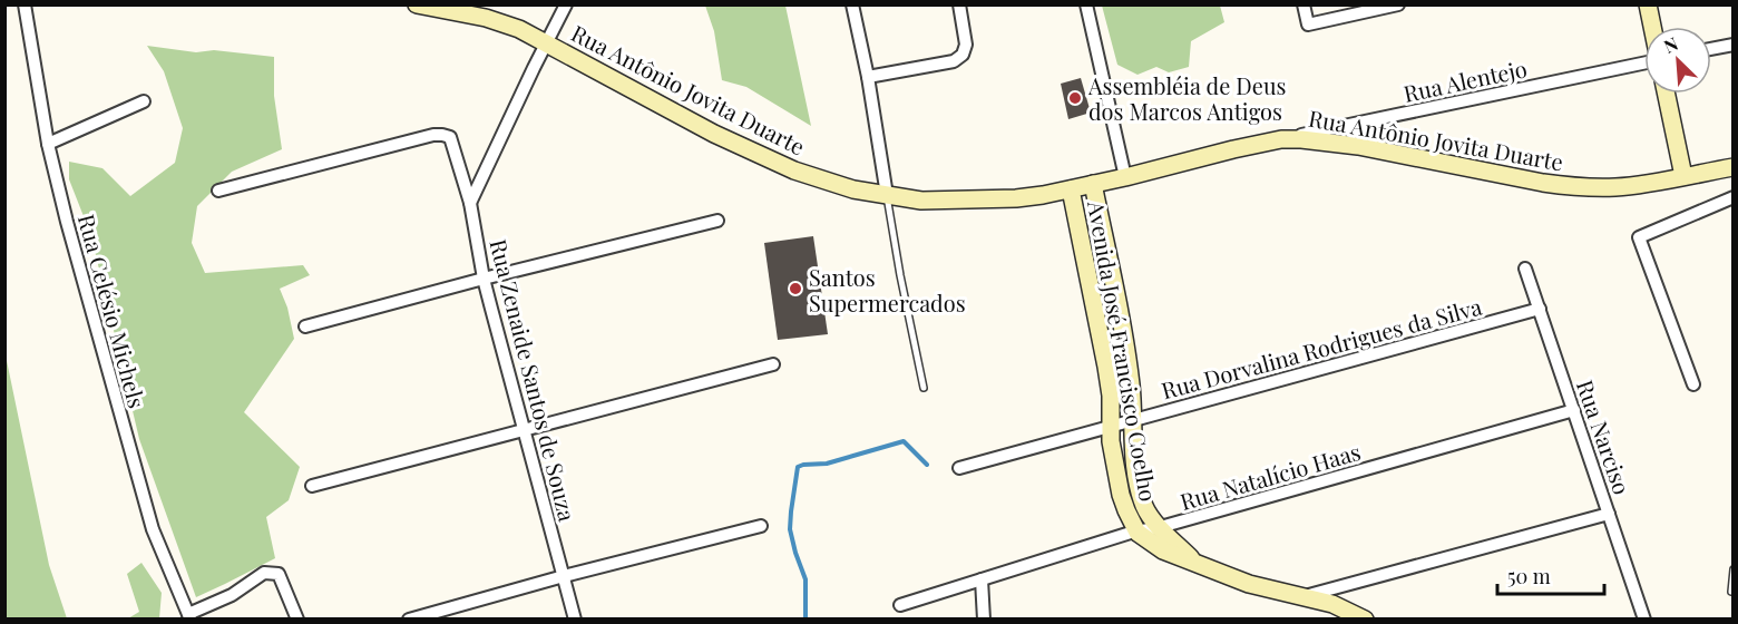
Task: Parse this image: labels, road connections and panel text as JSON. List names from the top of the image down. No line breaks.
{"streets":{"main road":["Rua Antônio Jovita Duarte","Avenida José Francisco Coelho"],"street":["Rua Alentejo","Rua Celésio Michels","Rua Dorvalina Rodrigues da Silva","Rua Zenaide Santos de Souza","Rua Narciso","Rua Natalício Haas"]},"crossings":[["Rua Alentejo","Rua Antônio Jovita Duarte"],["Rua Antônio Jovita Duarte","Avenida José Francisco Coelho"],["Rua Dorvalina Rodrigues da Silva","Avenida José Francisco Coelho"],["Rua Dorvalina Rodrigues da Silva","Rua Narciso"],["Avenida José Francisco Coelho","Rua Natalício Haas"],["Rua Narciso","Rua Natalício Haas"]],"places":["Assembléia de Deus dos Marcos Antigos","Santos Supermercados"],"scale_bar":"50 m","north":"top left"}
